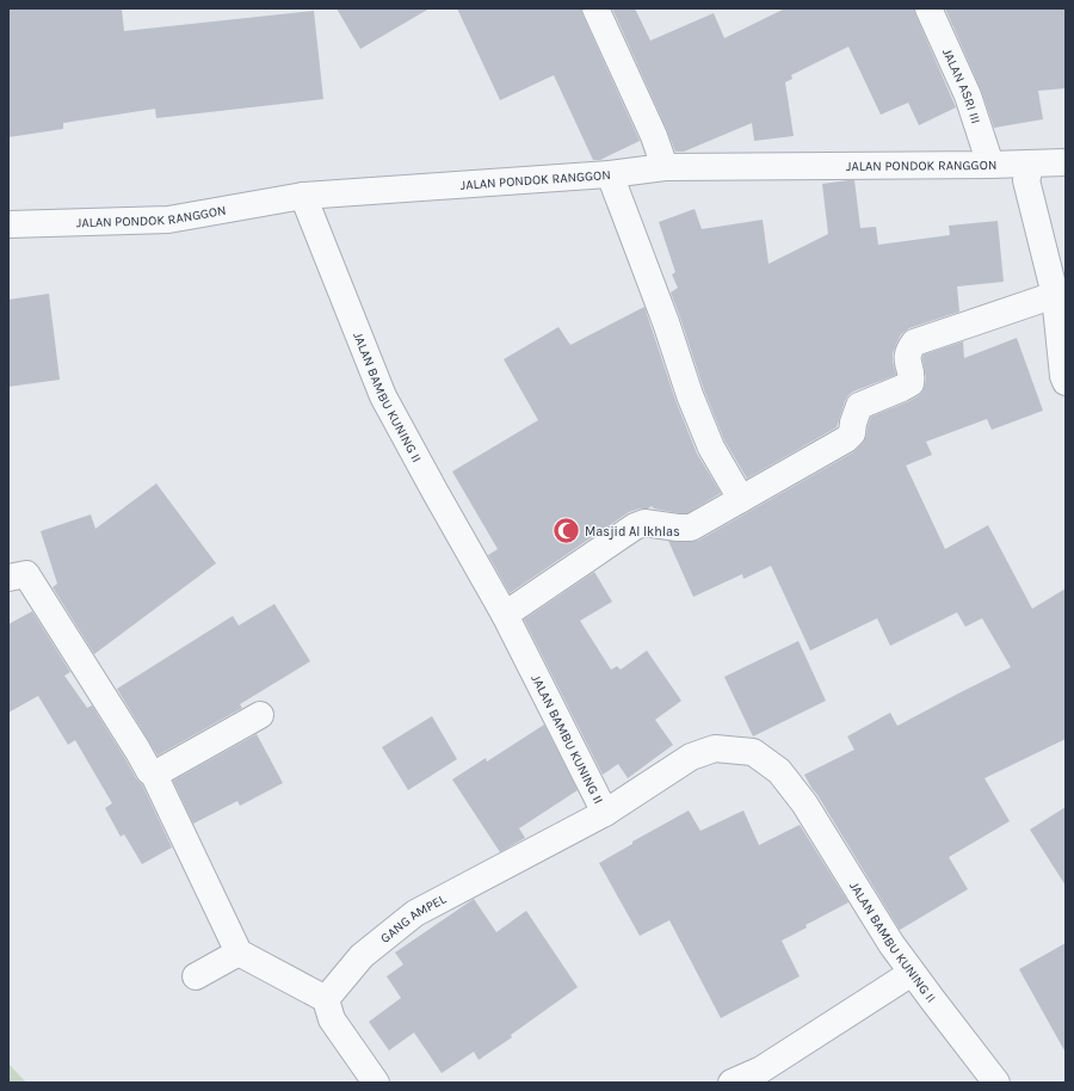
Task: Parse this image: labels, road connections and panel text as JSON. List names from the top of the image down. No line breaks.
{"streets":{"street":["JALAN ASRI III","JALAN PONDOK RANGGON","JALAN BAMBU KUNING II","GANG AMPEL"]},"crossings":[["JALAN ASRI III","JALAN PONDOK RANGGON"],["JALAN PONDOK RANGGON","JALAN BAMBU KUNING II"],["JALAN BAMBU KUNING II","GANG AMPEL"]],"places":{"mosque":["Masjid Al Ikhlas"]}}
